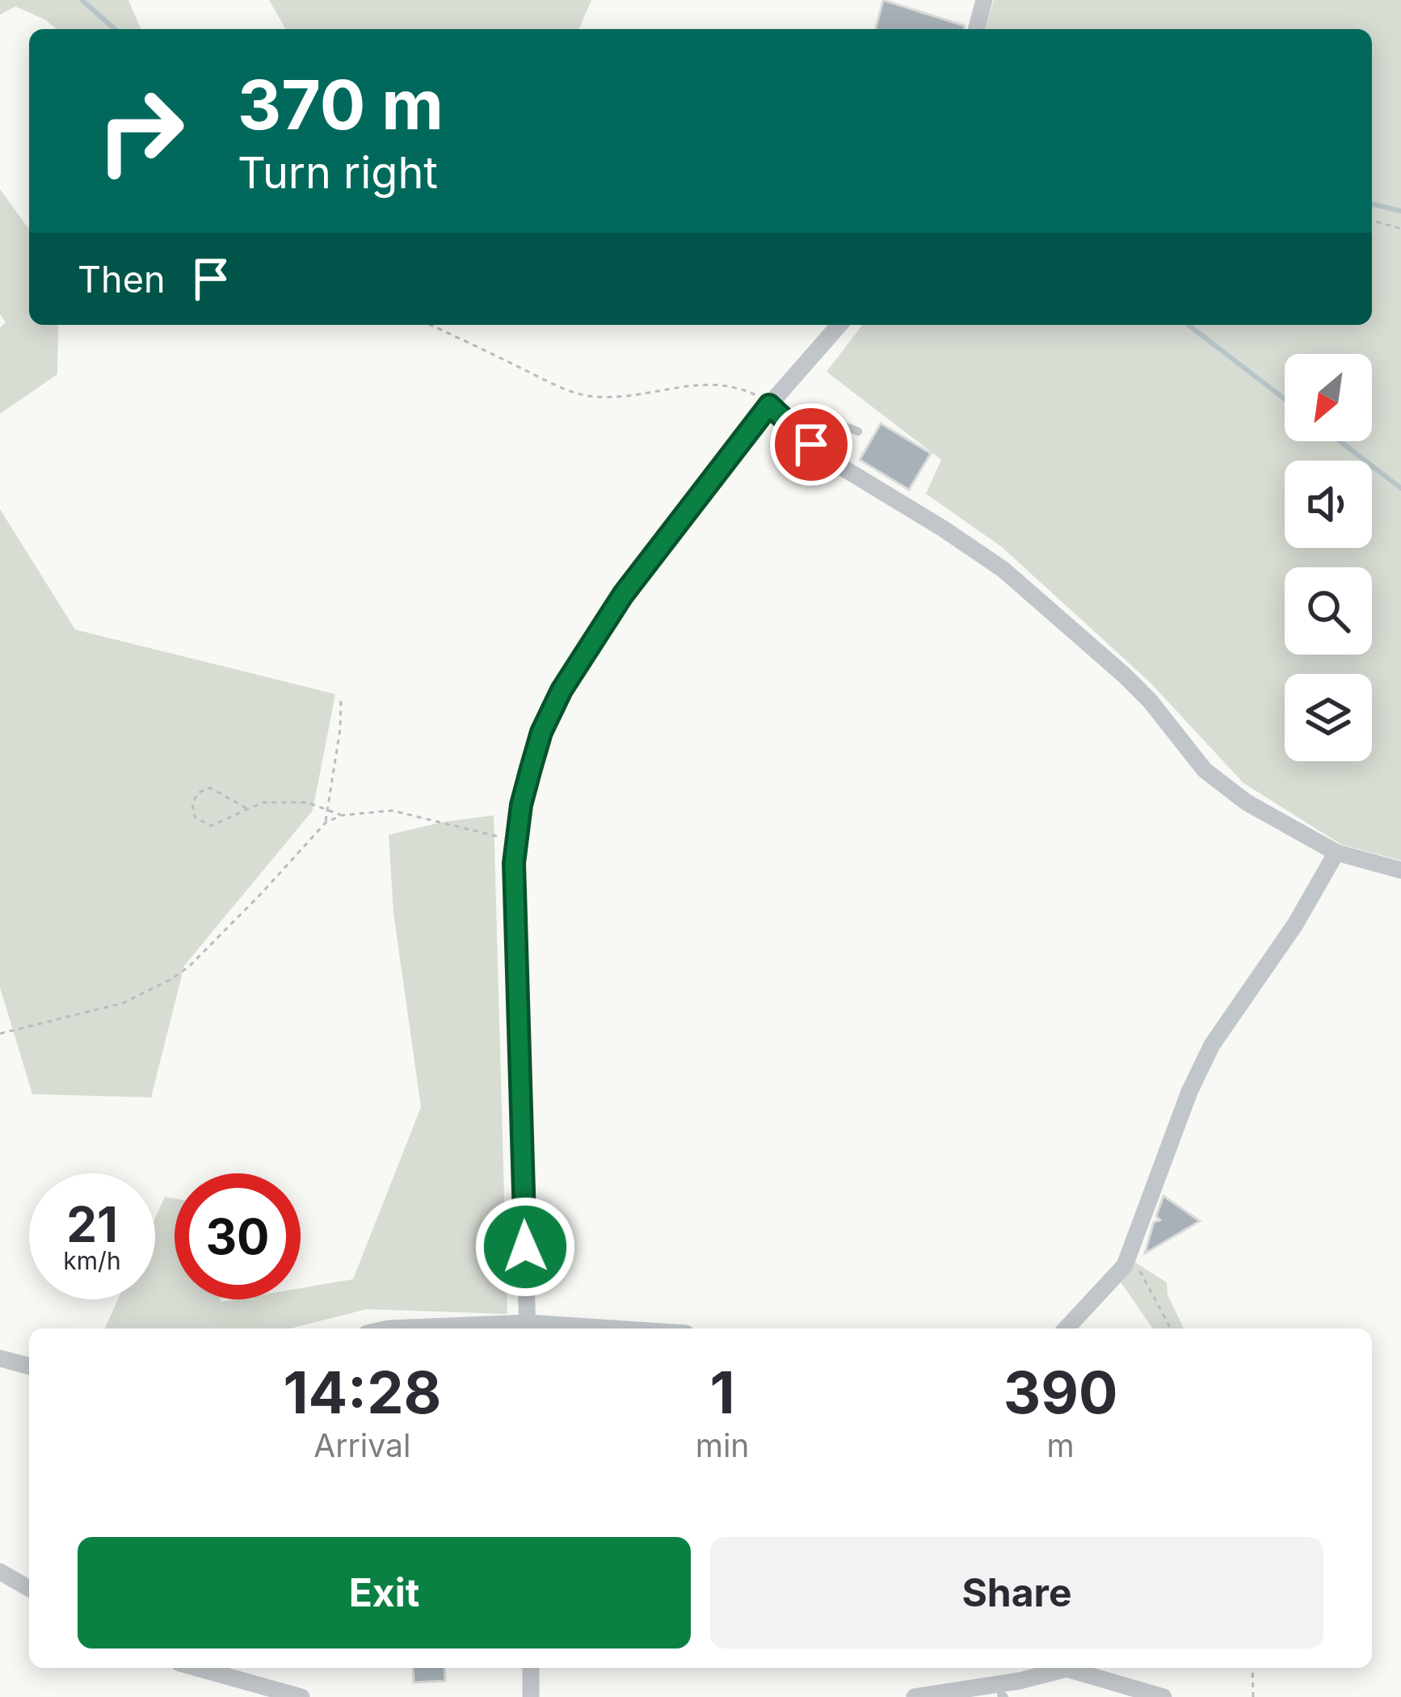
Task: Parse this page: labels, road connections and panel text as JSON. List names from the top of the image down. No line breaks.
{"north":"bottom left","page":{"turn":["370 m","Turn right"],"then":"Then","speed":"21 km/h","limit":"30","eta":["14:28","Arrival","1","min","390","m"],"buttons":["Exit","Share"]}}
